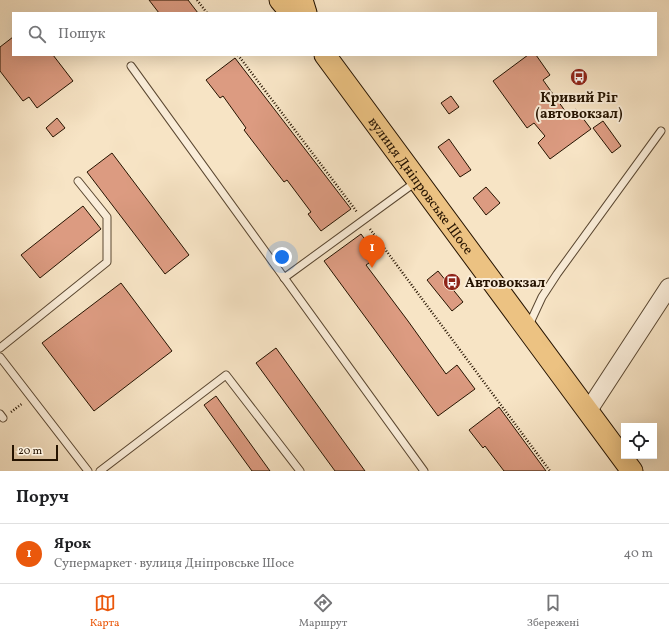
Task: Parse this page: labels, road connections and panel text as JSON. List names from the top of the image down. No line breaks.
{"streets":{"main road":["вулиця Дніпровське Шосе"]},"places":{"bus stop":["Кривий Ріг (автовокзал)","Автовокзал"]},"scale_bar":"20 m","page":{"search":"Пошук","pins":"1","scale":"20 m","heading":"Поруч","list":[{"mark":"1","name":"Ярок","note":"Супермаркет · вулиця Дніпровське Шосе","value":"40 m"}],"nav":["Карта","Маршрут","Збережені"]}}
